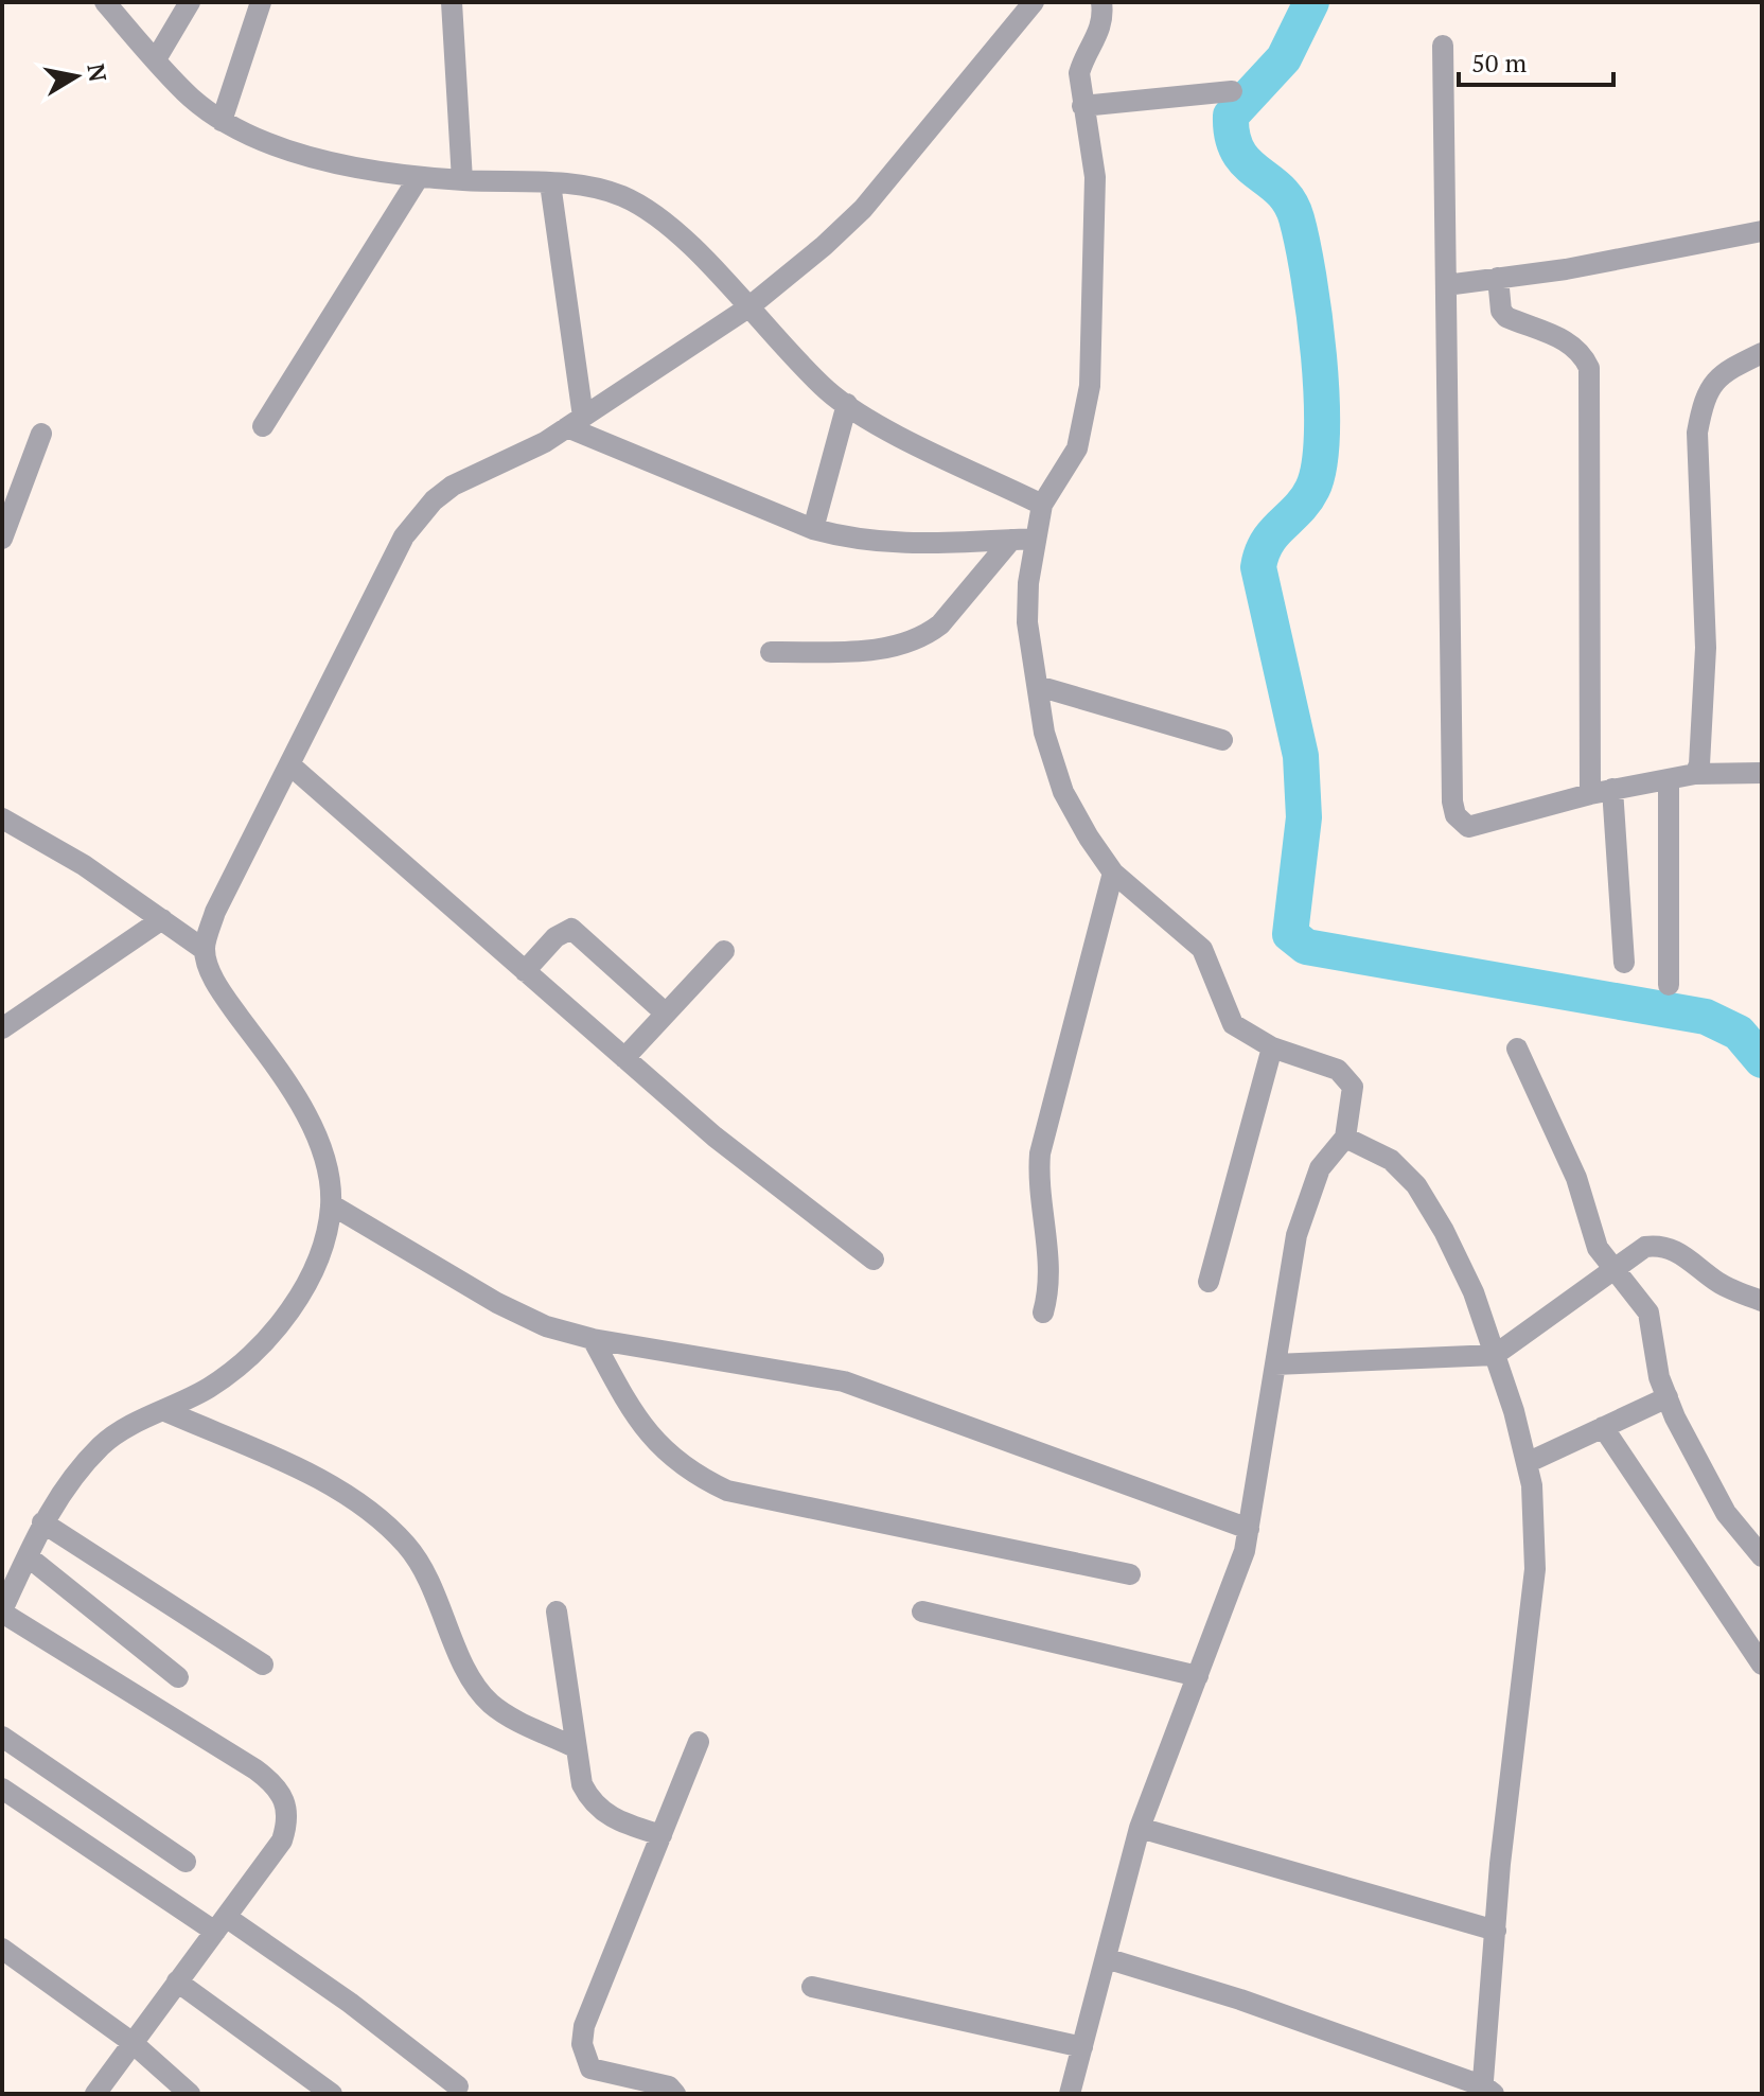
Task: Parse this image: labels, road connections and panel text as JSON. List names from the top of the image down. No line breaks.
{"scale_bar":"50 m","north":"right"}
